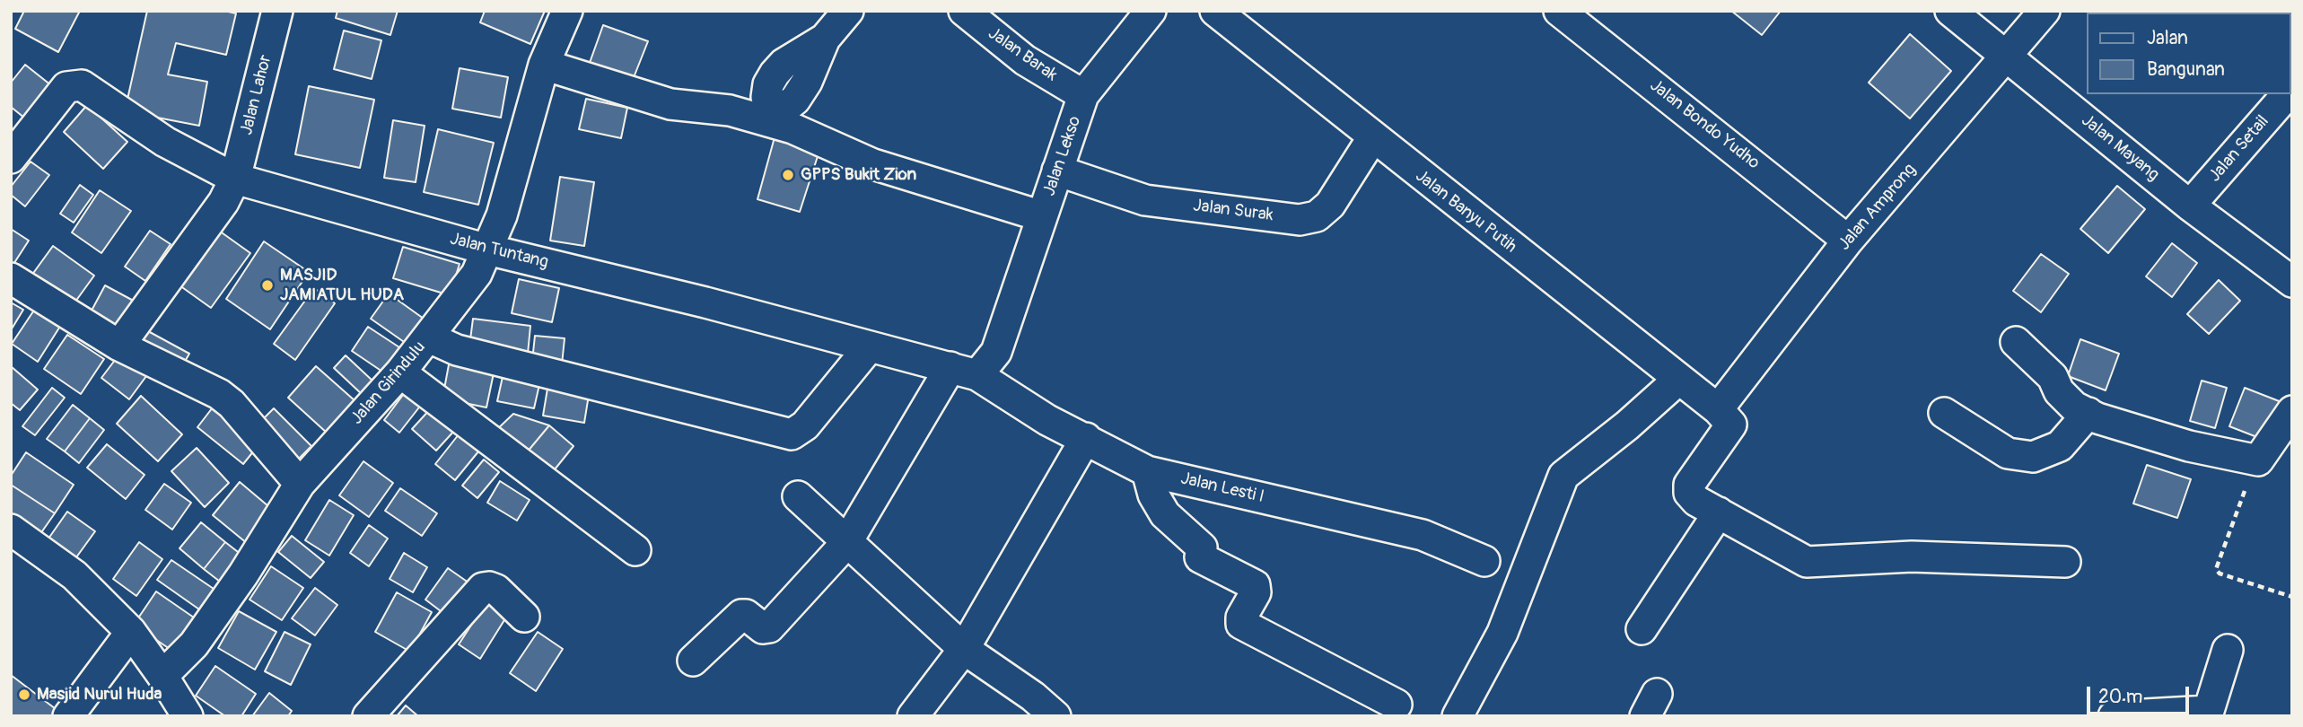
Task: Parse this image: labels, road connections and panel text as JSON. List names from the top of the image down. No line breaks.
{"streets":{"street":["Jalan Barak","Jalan Lahor","Jalan Bondo Yudho","Jalan Mayang","Jalan Setail","Jalan Lekso","Jalan Amprong","Jalan Surak","Jalan Banyu Putih","Jalan Tuntang","Jalan Girindulu","Jalan Lesti I"]},"crossings":[["Jalan Barak","Jalan Lekso"],["Jalan Lahor","Jalan Tuntang"],["Jalan Bondo Yudho","Jalan Amprong"],["Jalan Mayang","Jalan Setail"],["Jalan Mayang","Jalan Amprong"],["Jalan Lekso","Jalan Surak"],["Jalan Lekso","Jalan Tuntang"],["Jalan Lekso","Jalan Lesti I"],["Jalan Amprong","Jalan Banyu Putih"],["Jalan Surak","Jalan Banyu Putih"],["Jalan Tuntang","Jalan Girindulu"],["Jalan Tuntang","Jalan Lesti I"]],"places":["GPPS Bukit Zion","MASJID JAMIATUL HUDA","Masjid Nurul Huda"],"legend":["Jalan","Bangunan"],"scale_bar":"20 m"}
